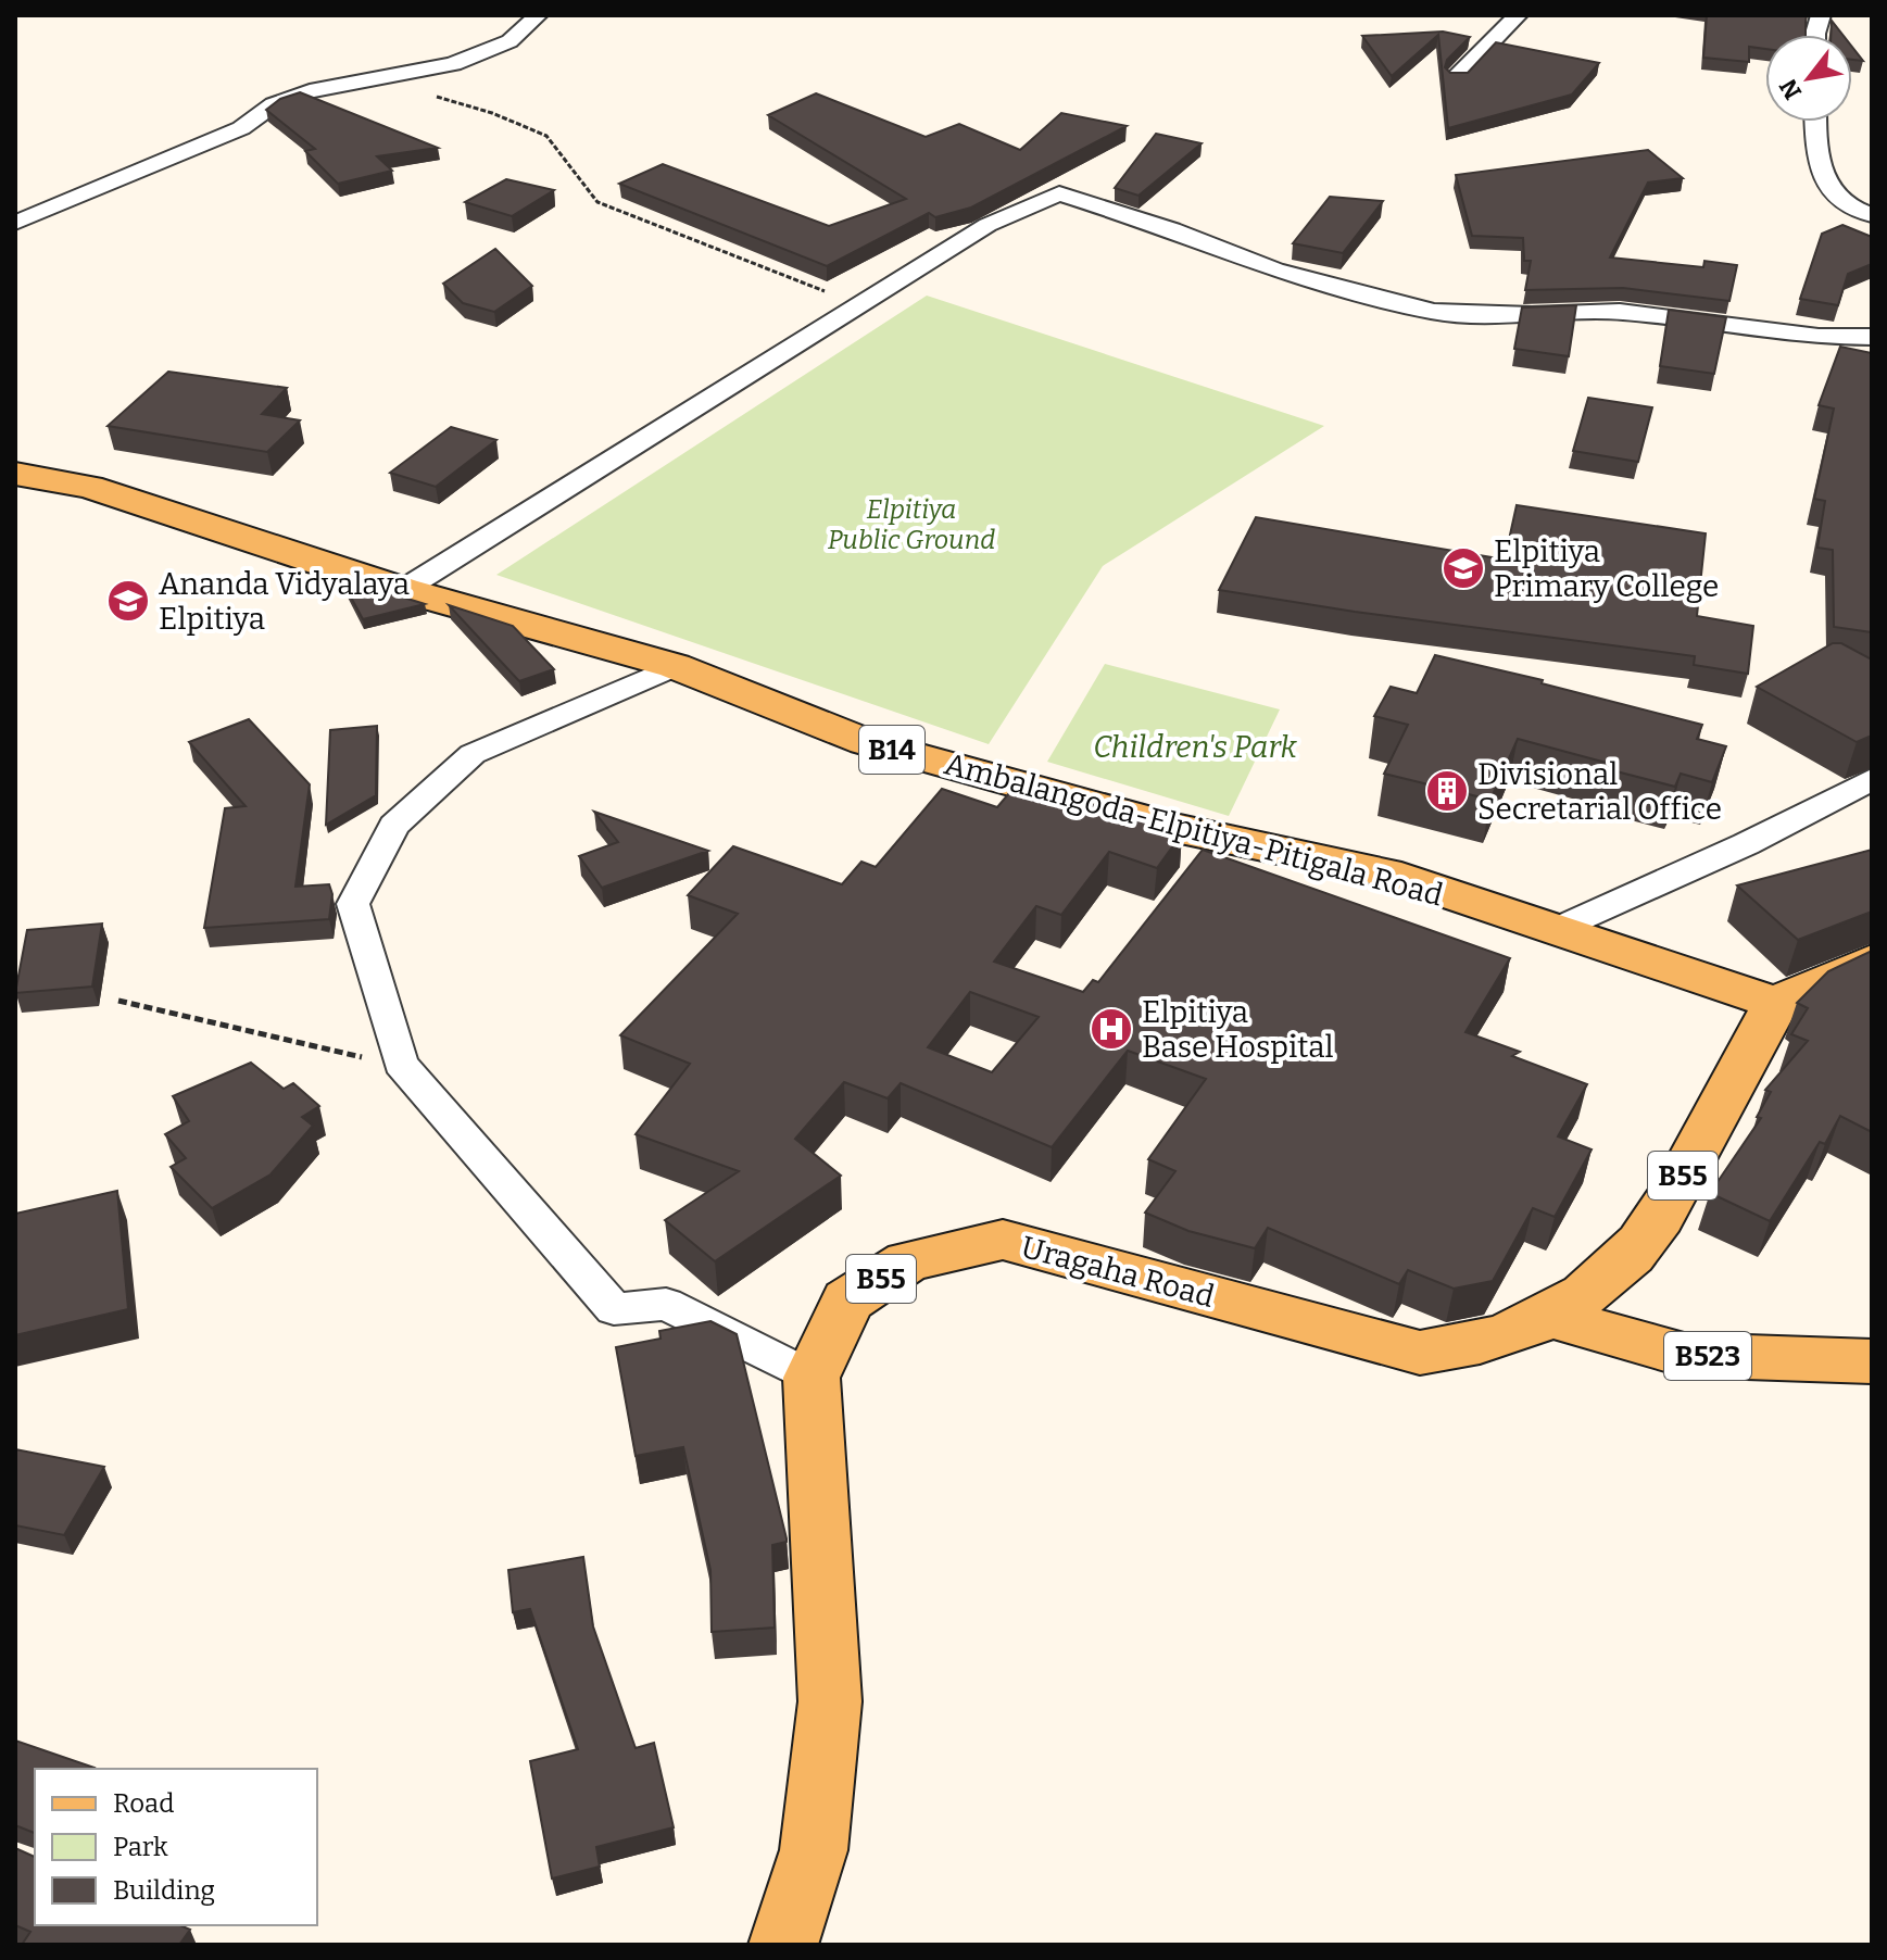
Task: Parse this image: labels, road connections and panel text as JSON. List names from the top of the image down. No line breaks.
{"streets":{"main road":["B14","Ambalangoda-Elpitiya-Pitigala Road","B55","Uragaha Road","B523"]},"crossings":[["Ambalangoda-Elpitiya-Pitigala Road","Uragaha Road"],["Uragaha Road","B523"]],"parks":["Elpitiya Public Ground","Children's Park"],"places":{"school or university":["Elpitiya Primary College","Ananda Vidyalaya Elpitiya"],"building":["Divisional Secretarial Office"],"hospital":["Elpitiya Base Hospital"]},"legend":["Road","Park","Building"],"north":"bottom left"}
